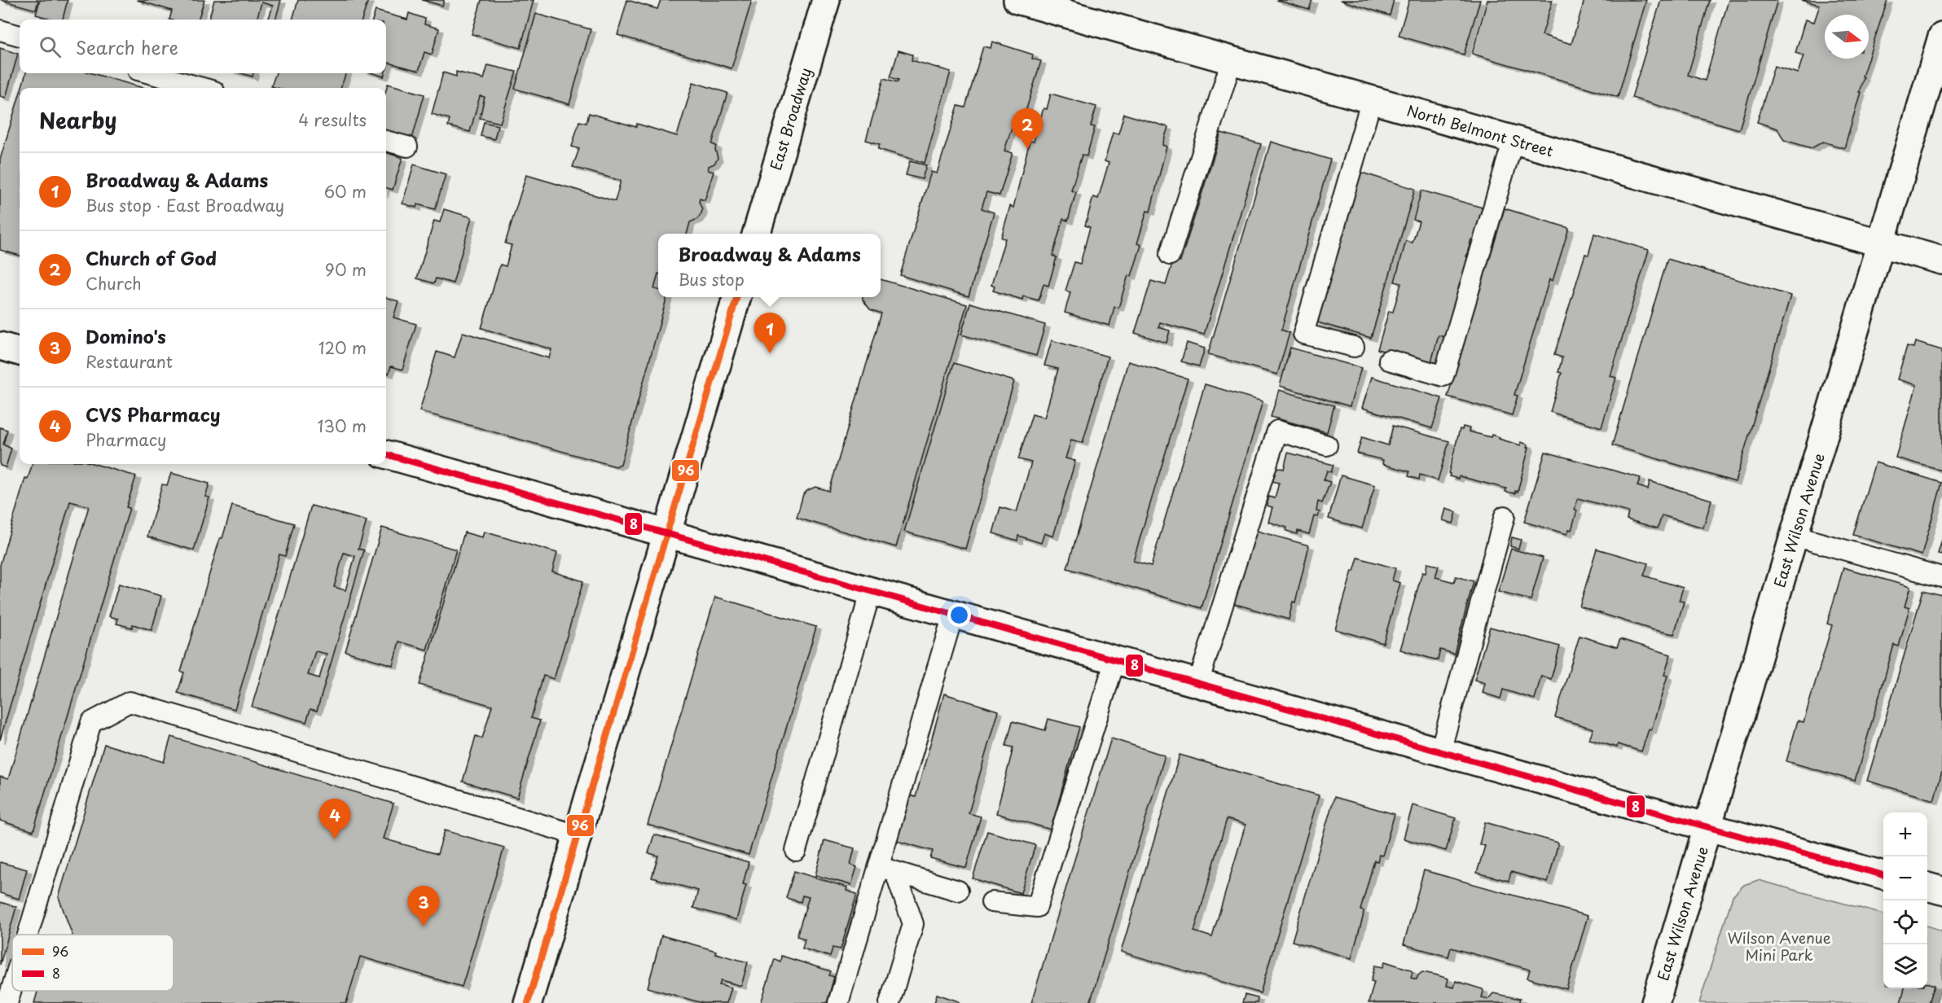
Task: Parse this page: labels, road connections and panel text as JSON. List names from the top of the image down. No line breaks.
{"streets":{"street":["East Broadway","North Belmont Street","East Wilson Avenue"]},"crossings":[["North Belmont Street","East Wilson Avenue"]],"parks":["Wilson Avenue Mini Park"],"lines":["transit line 96","transit line 8"],"legend":["96","8"],"north":"right","page":{"search":"Search here","heading":["Nearby","4 results"],"pins":["2","1","4","3"],"list":[{"mark":"1","name":"Broadway & Adams","note":"Bus stop · East Broadway","value":"60 m"},{"mark":"2","name":"Church of God","note":"Church","value":"90 m"},{"mark":"3","name":"Domino's","note":"Restaurant","value":"120 m"},{"mark":"4","name":"CVS Pharmacy","note":"Pharmacy","value":"130 m"}],"popup":["Broadway & Adams","Bus stop"],"map_buttons":["+","−"]}}
